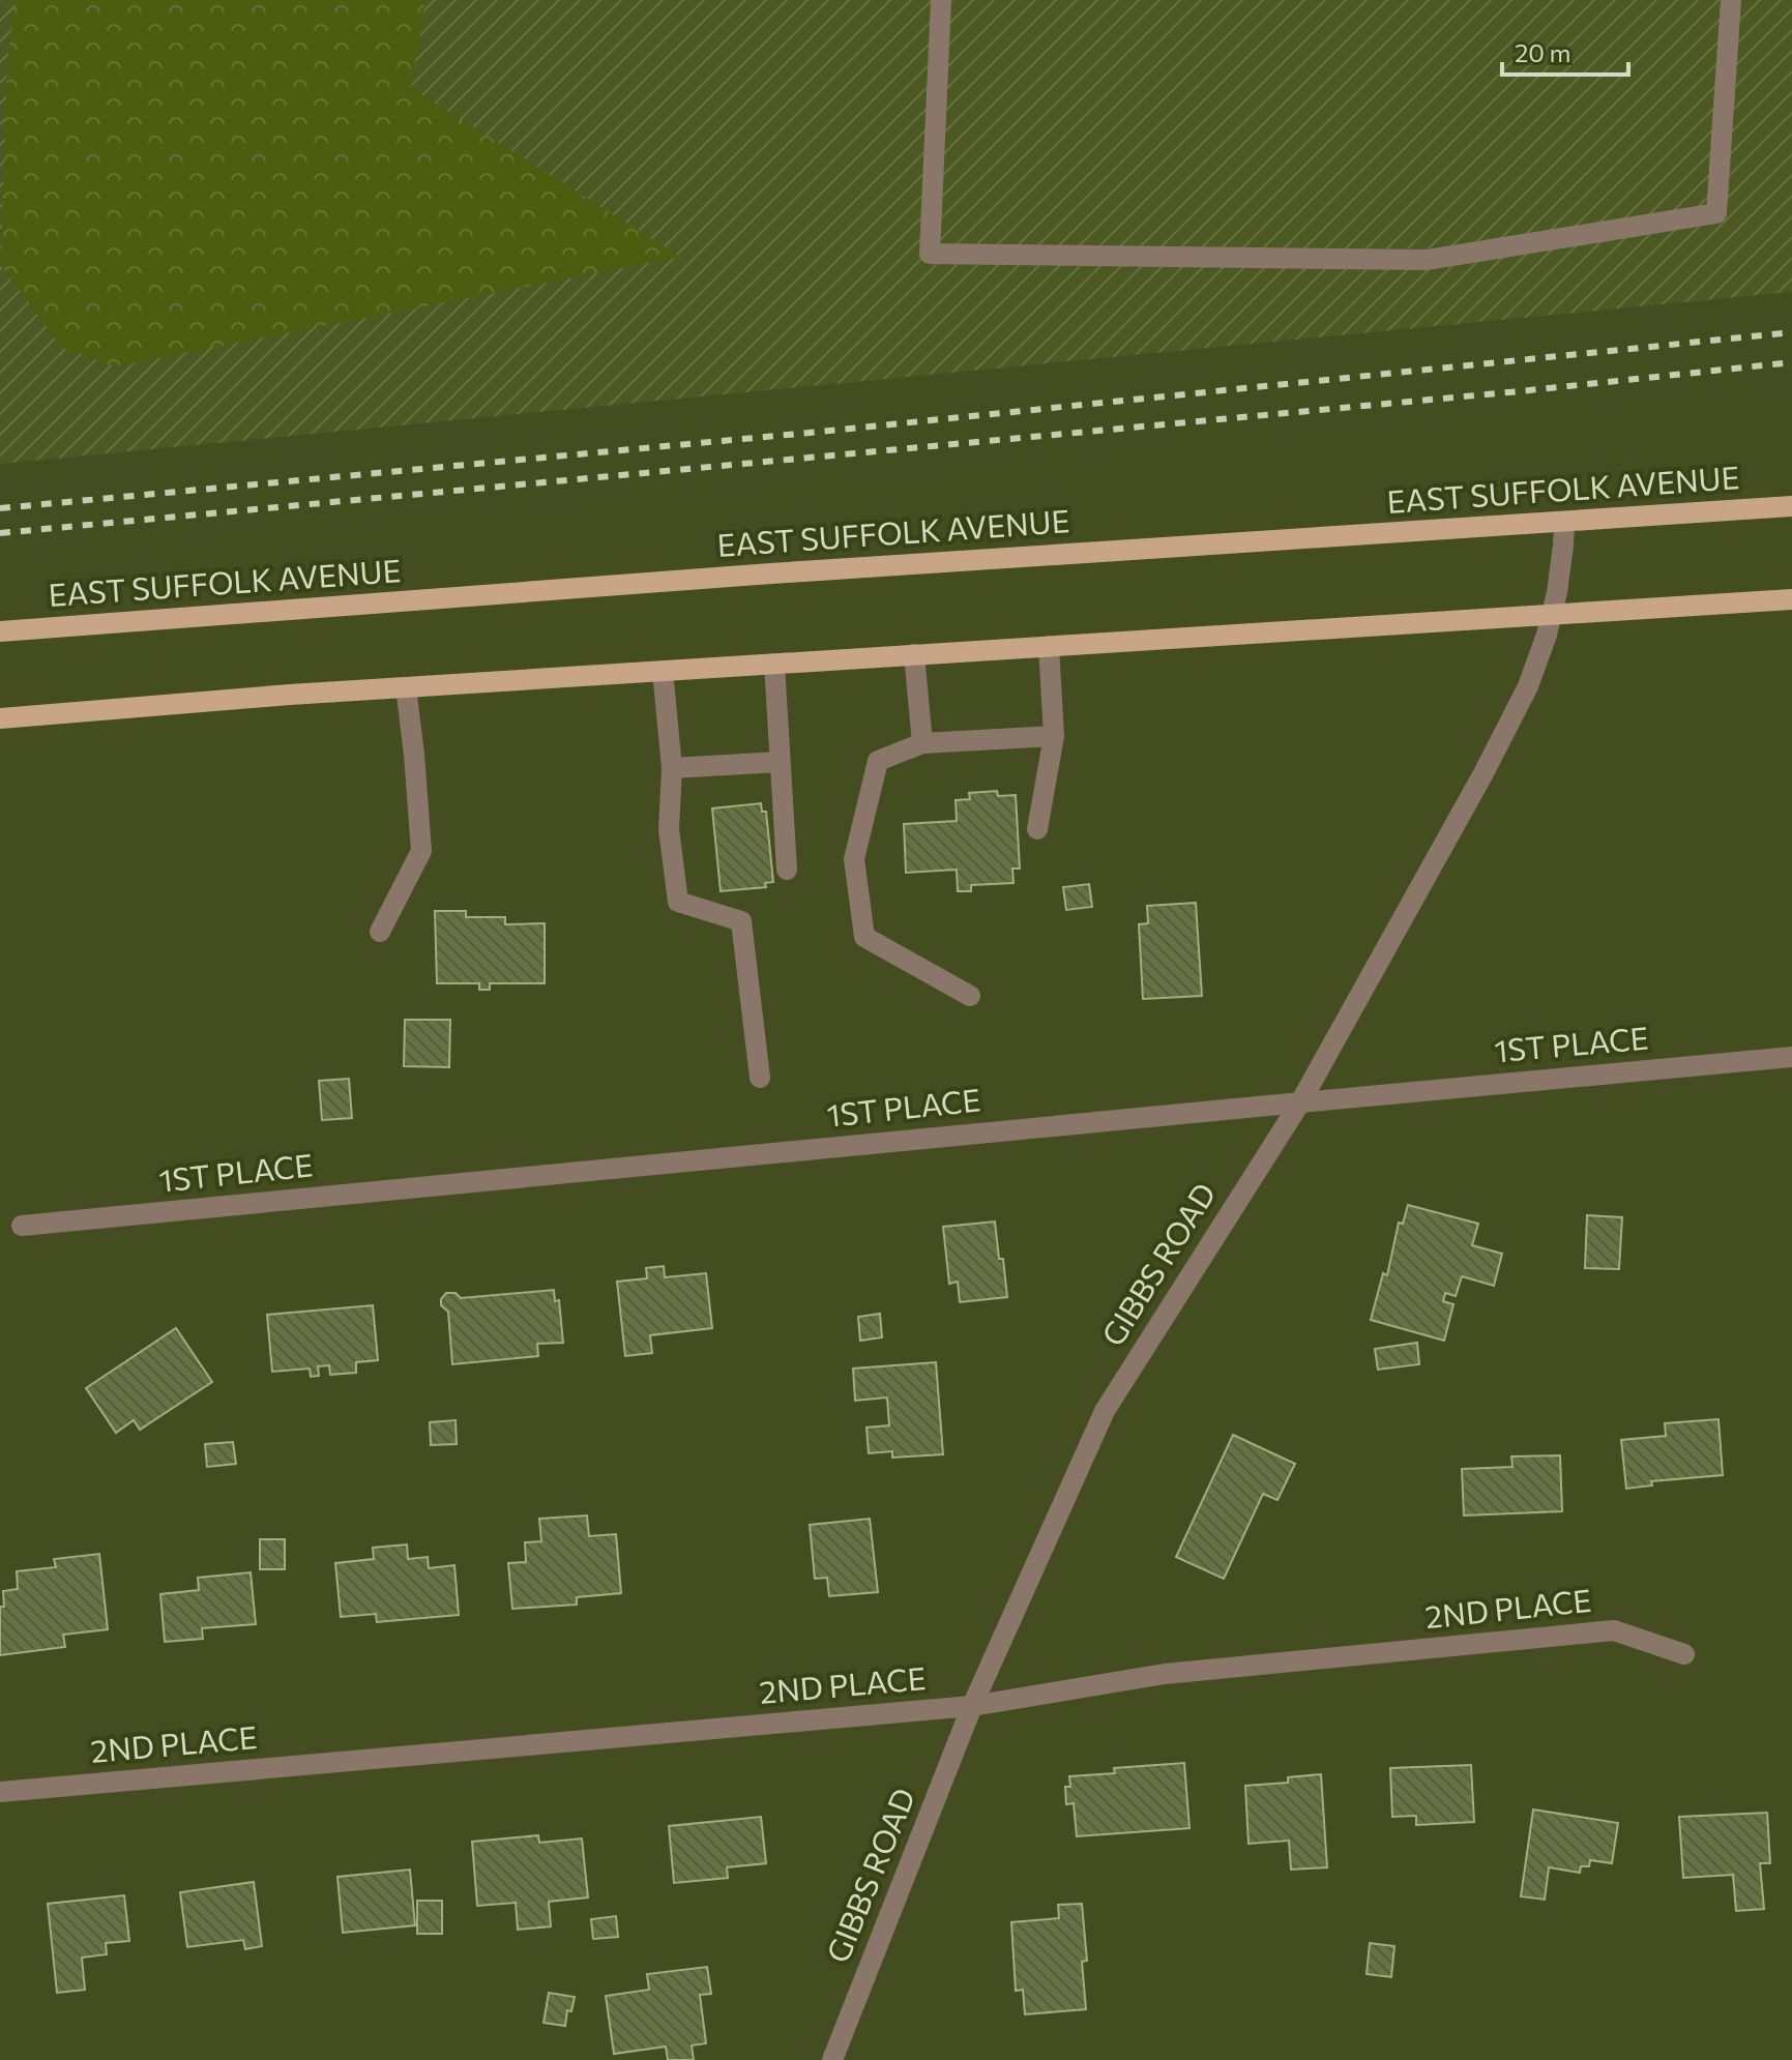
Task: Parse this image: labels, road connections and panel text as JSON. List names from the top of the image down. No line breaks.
{"streets":{"main road":["EAST SUFFOLK AVENUE"],"street":["1ST PLACE","GIBBS ROAD","2ND PLACE"]},"crossings":[["EAST SUFFOLK AVENUE","GIBBS ROAD"],["1ST PLACE","GIBBS ROAD"],["GIBBS ROAD","2ND PLACE"]],"scale_bar":"20 m"}
